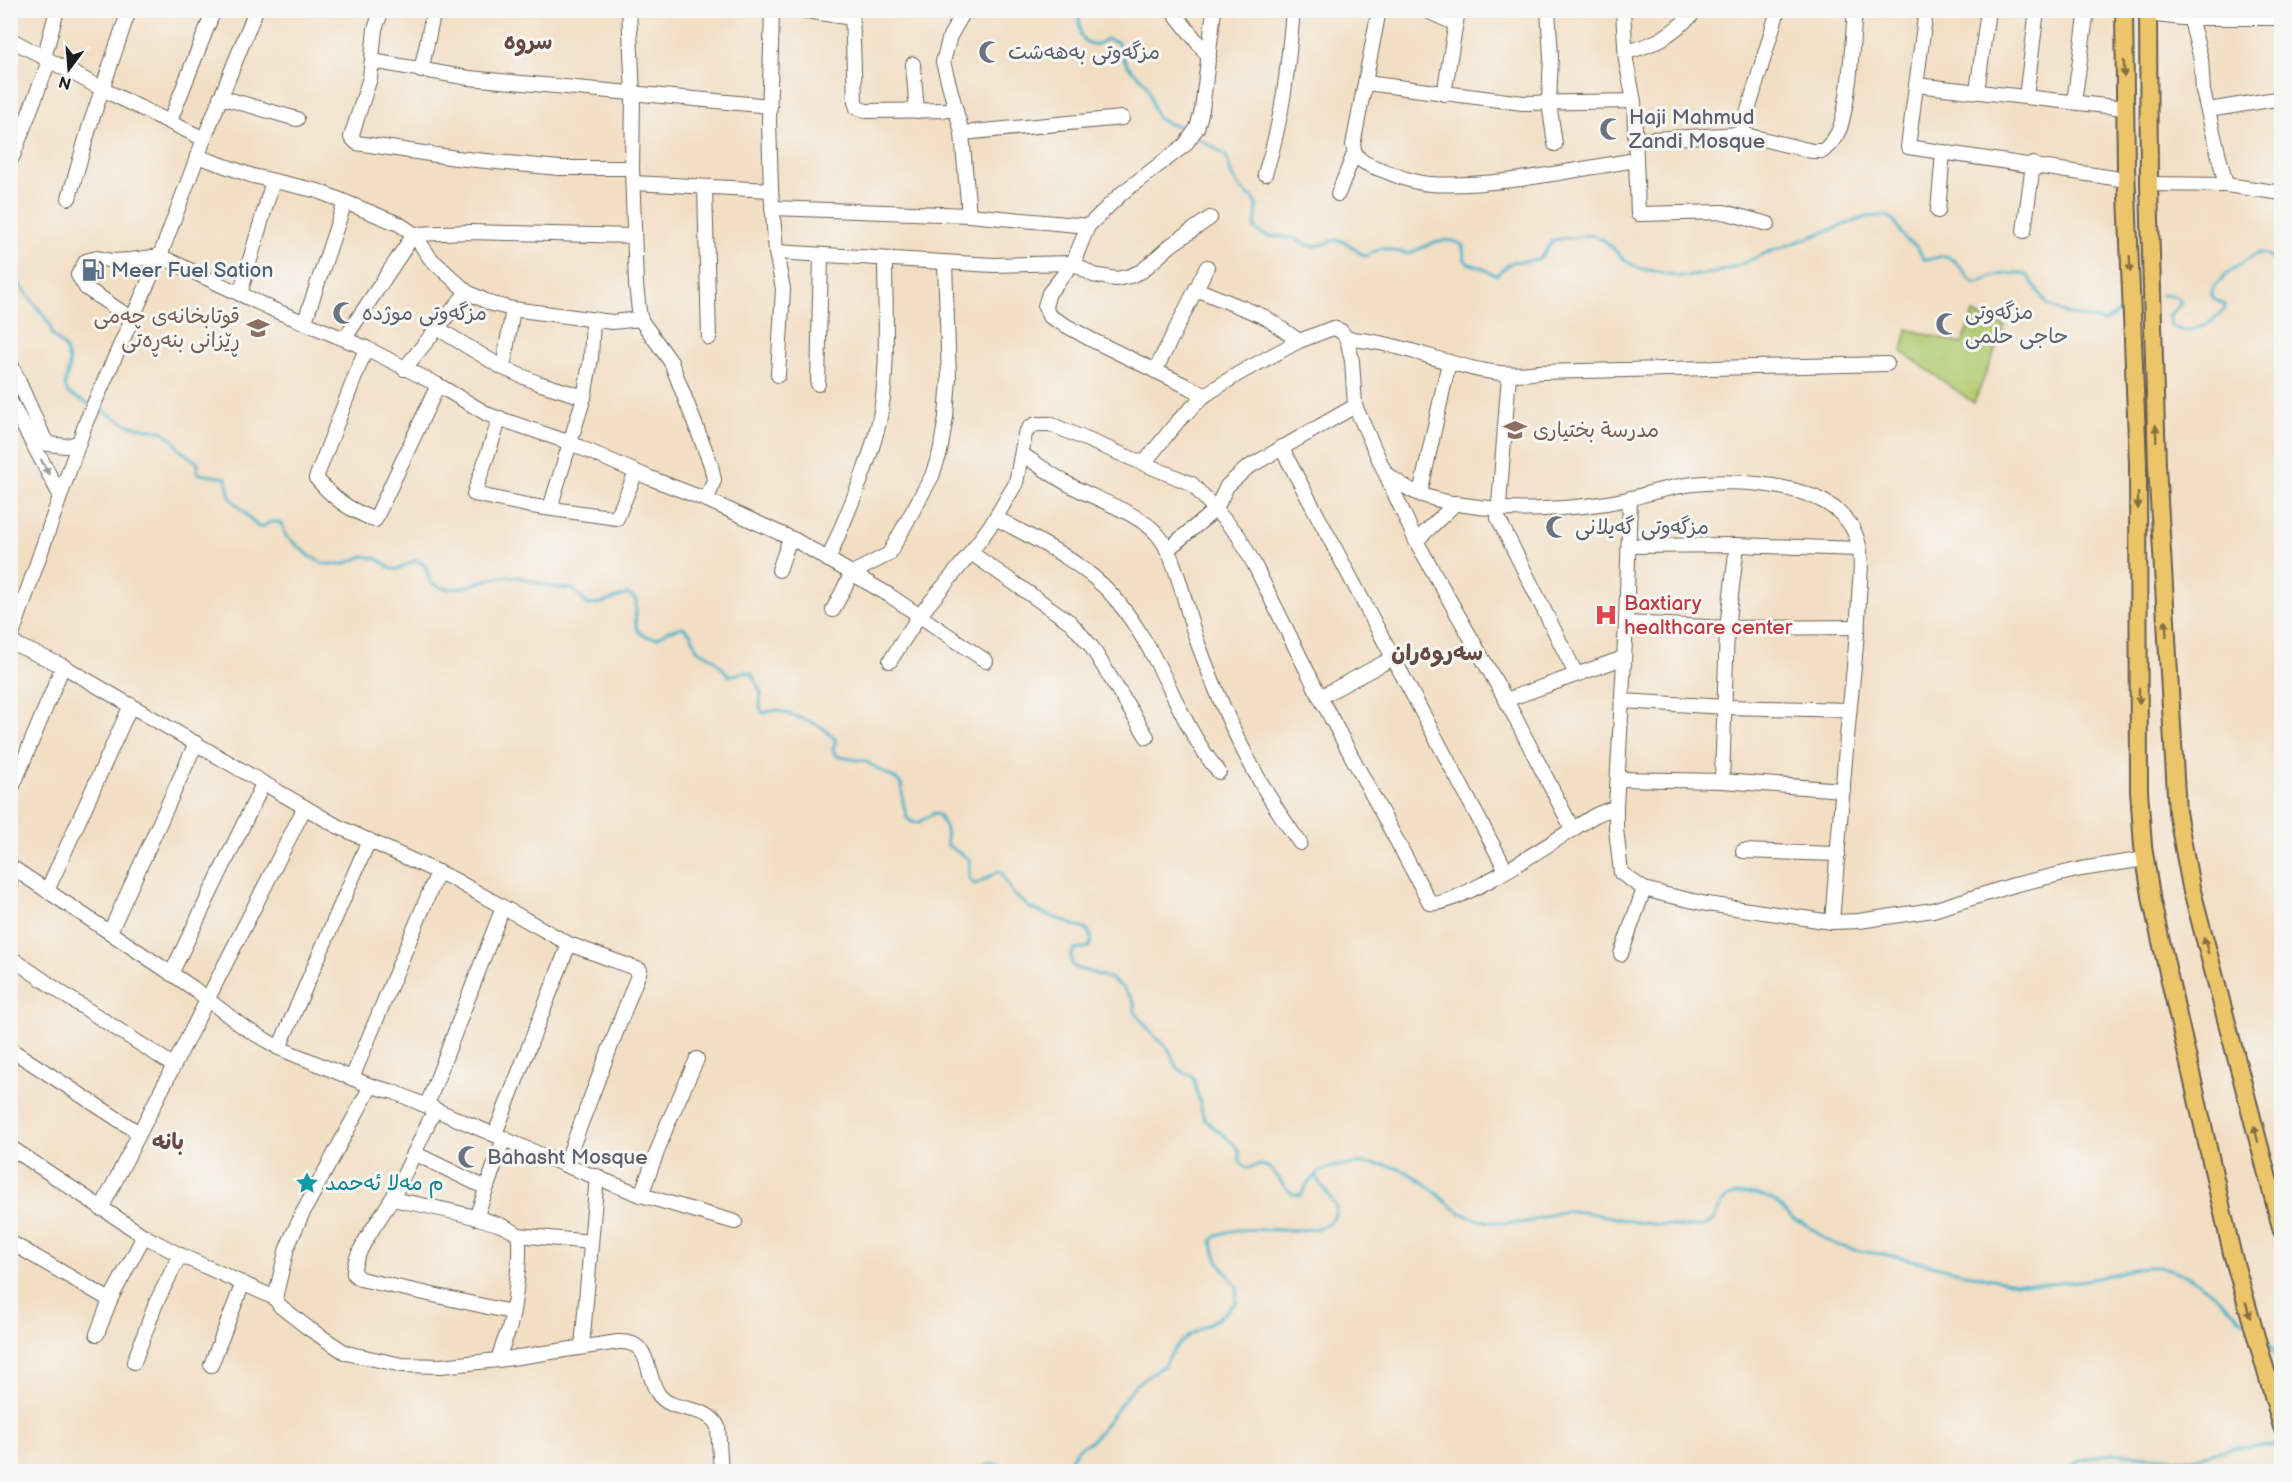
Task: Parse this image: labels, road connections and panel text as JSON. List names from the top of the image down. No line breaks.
{"districts":["سروە","سەروەران","بانە"],"places":{"mosque":["مزگەوتی بەهەشت","Haji Mahmud Zandi Mosque","مزگەوتی موژدە","مزگەوتی حاجی حلمی","مزگەوتی گەیلانی","Bahasht Mosque"],"fuel station":["Meer Fuel Sation"],"school or university":["قوتابخانەی چەمی ڕێزانی بنەڕەتی","مدرسة بختيارى"],"hospital":["Baxtiary healthcare center"],"place":["م مەلا ئەحمد"]},"north":"bottom"}
